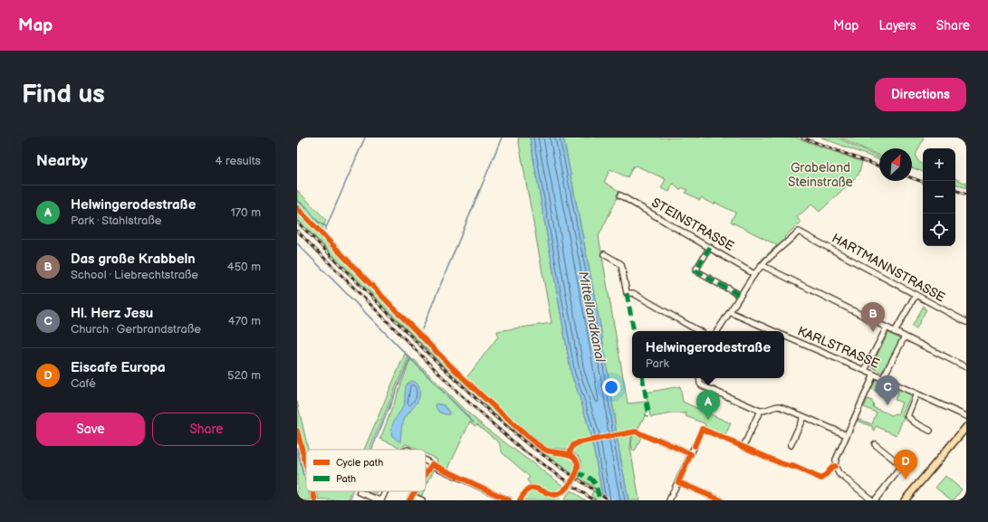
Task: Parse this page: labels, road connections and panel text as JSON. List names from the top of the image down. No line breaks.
{"streets":{"street":["STEINSTRASSE","HARTMANNSTRASSE","KARLSTRASSE"]},"water":["Mittellandkanal"],"parks":["Grabeland Steinstraße"],"legend":["Cycle path","Path"],"north":"top right","page":{"header":"Map","nav":["Map","Layers","Share"],"buttons":["Directions",["Save","Share"]],"title":"Find us","heading":["Nearby","4 results"],"map_buttons":["+","−"],"list":[{"mark":"A","name":"Helwingerodestraße","note":"Park · Stahlstraße","value":"170 m"},{"mark":"B","name":"Das große Krabbeln","note":"School · Liebrechtstraße","value":"450 m"},{"mark":"C","name":"Hl. Herz Jesu","note":"Church · Gerbrandstraße","value":"470 m"},{"mark":"D","name":"Eiscafe Europa","note":"Café","value":"520 m"}],"pins":["B","C","A","D"],"popup":["Helwingerodestraße","Park"]}}
